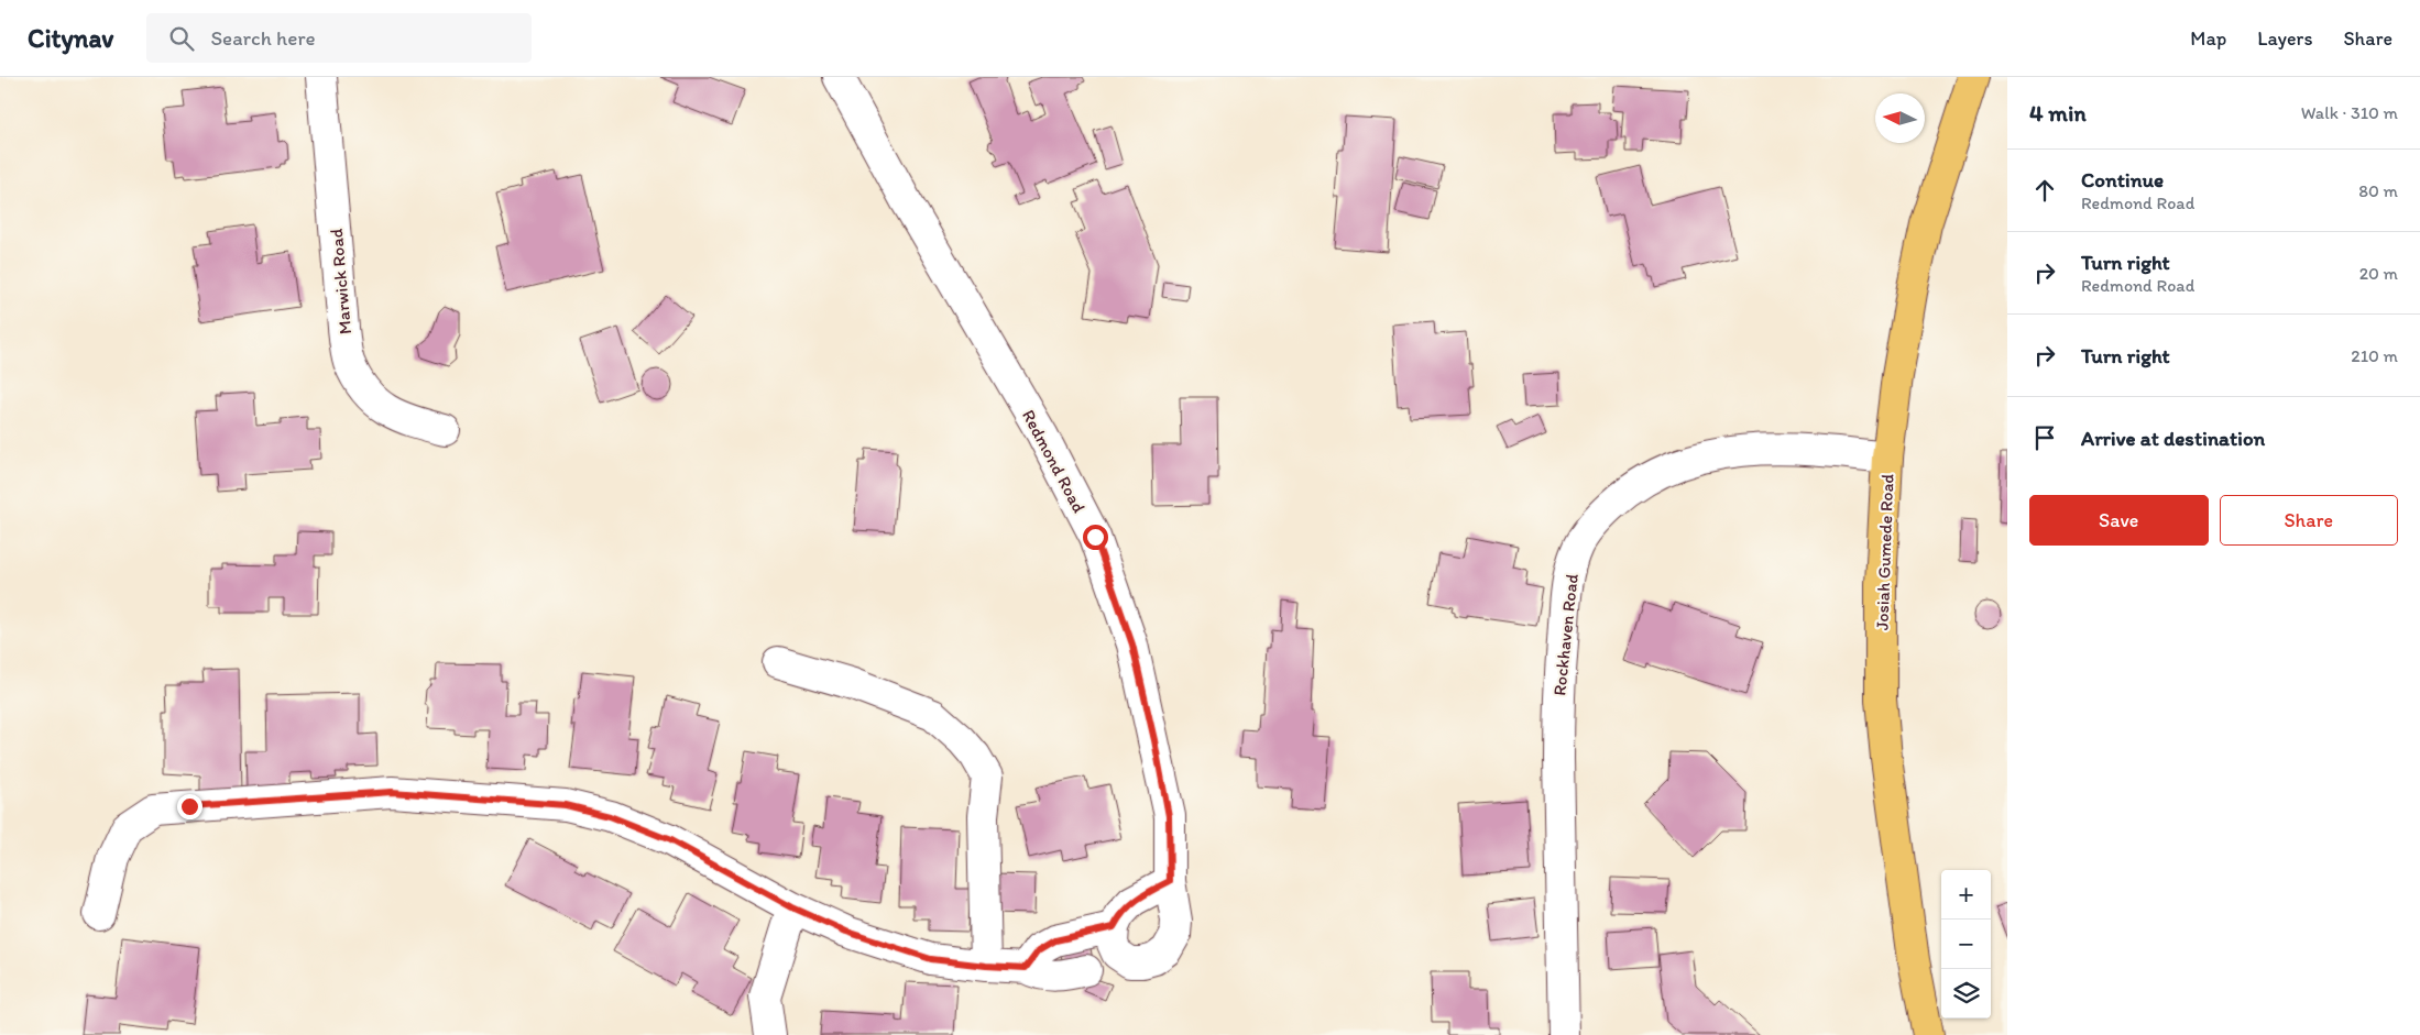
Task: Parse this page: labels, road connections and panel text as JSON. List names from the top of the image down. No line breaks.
{"streets":{"main road":["Josiah Gumede Road"],"street":["Marwick Road","Redmond Road","Rockhaven Road"]},"crossings":[["Josiah Gumede Road","Rockhaven Road"]],"north":"left","page":{"header":"Citynav","search":"Search here","nav":["Map","Layers","Share"],"heading":["4 min","Walk · 310 m"],"list":[["Continue","Redmond Road","80 m"],["Turn right","Redmond Road","20 m"],["Turn right","210 m"],"Arrive at destination"],"buttons":["Save","Share"],"map_buttons":["+","−"]}}
